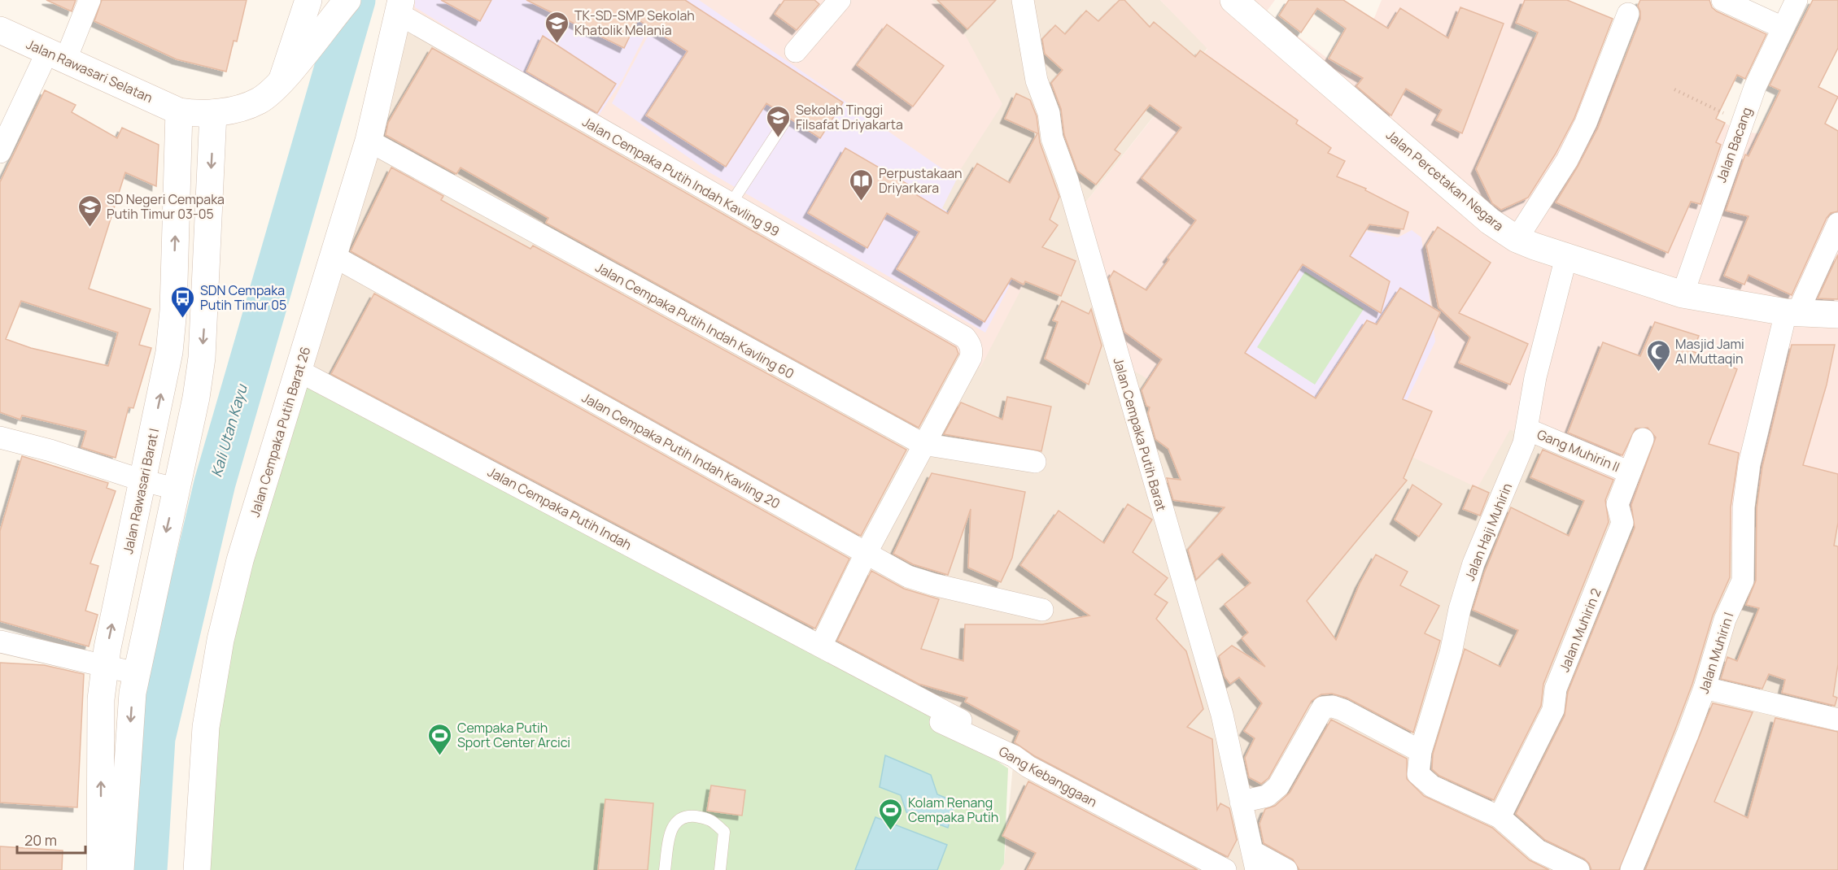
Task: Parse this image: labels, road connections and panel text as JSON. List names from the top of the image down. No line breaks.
{"streets":{"street":["Jalan Rawasari Selatan","Jalan Bacang","Jalan Cempaka Putih Indah Kavling 99","Jalan Percetakan Negara","Jalan Cempaka Putih Indah Kavling 60","Jalan Cempaka Putih Barat 26","Jalan Cempaka Putih Barat","Jalan Cempaka Putih Indah Kavling 20","Gang Muhirin II","Jalan Rawasari Barat I","Jalan Cempaka Putih Indah","Jalan Haji Muhirin","Jalan Muhirin 2","Jalan Muhirin I","Gang Kebanggaan"]},"crossings":[["Jalan Rawasari Selatan","Jalan Rawasari Barat I"],["Jalan Bacang","Jalan Percetakan Negara"],["Jalan Cempaka Putih Indah Kavling 99","Jalan Cempaka Putih Indah Kavling 60"],["Jalan Cempaka Putih Indah Kavling 99","Jalan Cempaka Putih Barat 26"],["Jalan Percetakan Negara","Jalan Haji Muhirin"],["Jalan Percetakan Negara","Jalan Muhirin I"],["Jalan Cempaka Putih Indah Kavling 60","Jalan Cempaka Putih Barat 26"],["Jalan Cempaka Putih Barat 26","Jalan Cempaka Putih Indah Kavling 20"],["Jalan Cempaka Putih Barat 26","Jalan Cempaka Putih Indah"],["Gang Muhirin II","Jalan Haji Muhirin"],["Gang Muhirin II","Jalan Muhirin 2"],["Jalan Cempaka Putih Indah","Gang Kebanggaan"],["Jalan Haji Muhirin","Jalan Muhirin 2"]],"water":["Kali Utan Kayu"],"places":{"school or university":["TK-SD-SMP Sekolah Khatolik Melania","Sekolah Tinggi Filsafat Driyakarta","SD Negeri Cempaka Putih Timur 03-05"],"library":["Perpustakaan Driyarkara"],"bus stop":["SDN Cempaka Putih Timur 05"],"mosque":["Masjid Jami Al Muttaqin"],"sports":["Cempaka Putih Sport Center Arcici","Kolam Renang Cempaka Putih"]},"scale_bar":"20 m"}
